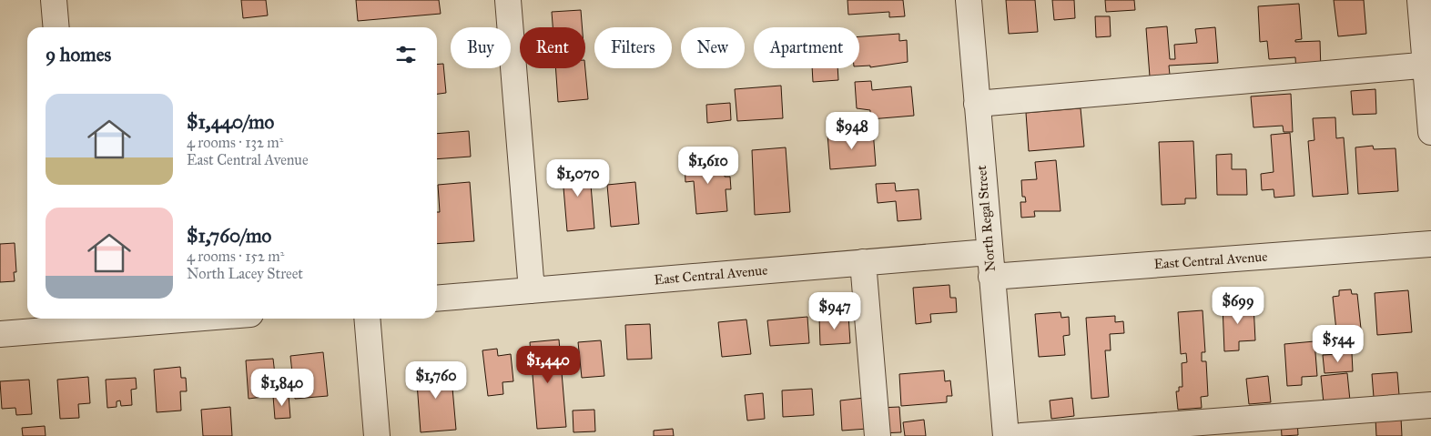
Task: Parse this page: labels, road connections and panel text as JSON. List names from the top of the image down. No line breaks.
{"streets":{"street":["North Regal Street","East Central Avenue"]},"crossings":[["North Regal Street","East Central Avenue"]],"page":{"chip":["Buy","Rent","Filters","New","Apartment"],"heading":"9 homes","list":[{"name":"$1,440/mo","note":"4 rooms · 132 m² · East Central Avenue"},{"name":"$1,760/mo","note":"4 rooms · 152 m² · North Lacey Street"}],"price":["$948","$1,610","$1,070","$699","$947","$544","$1,440","$1,760","$1,840"]}}
